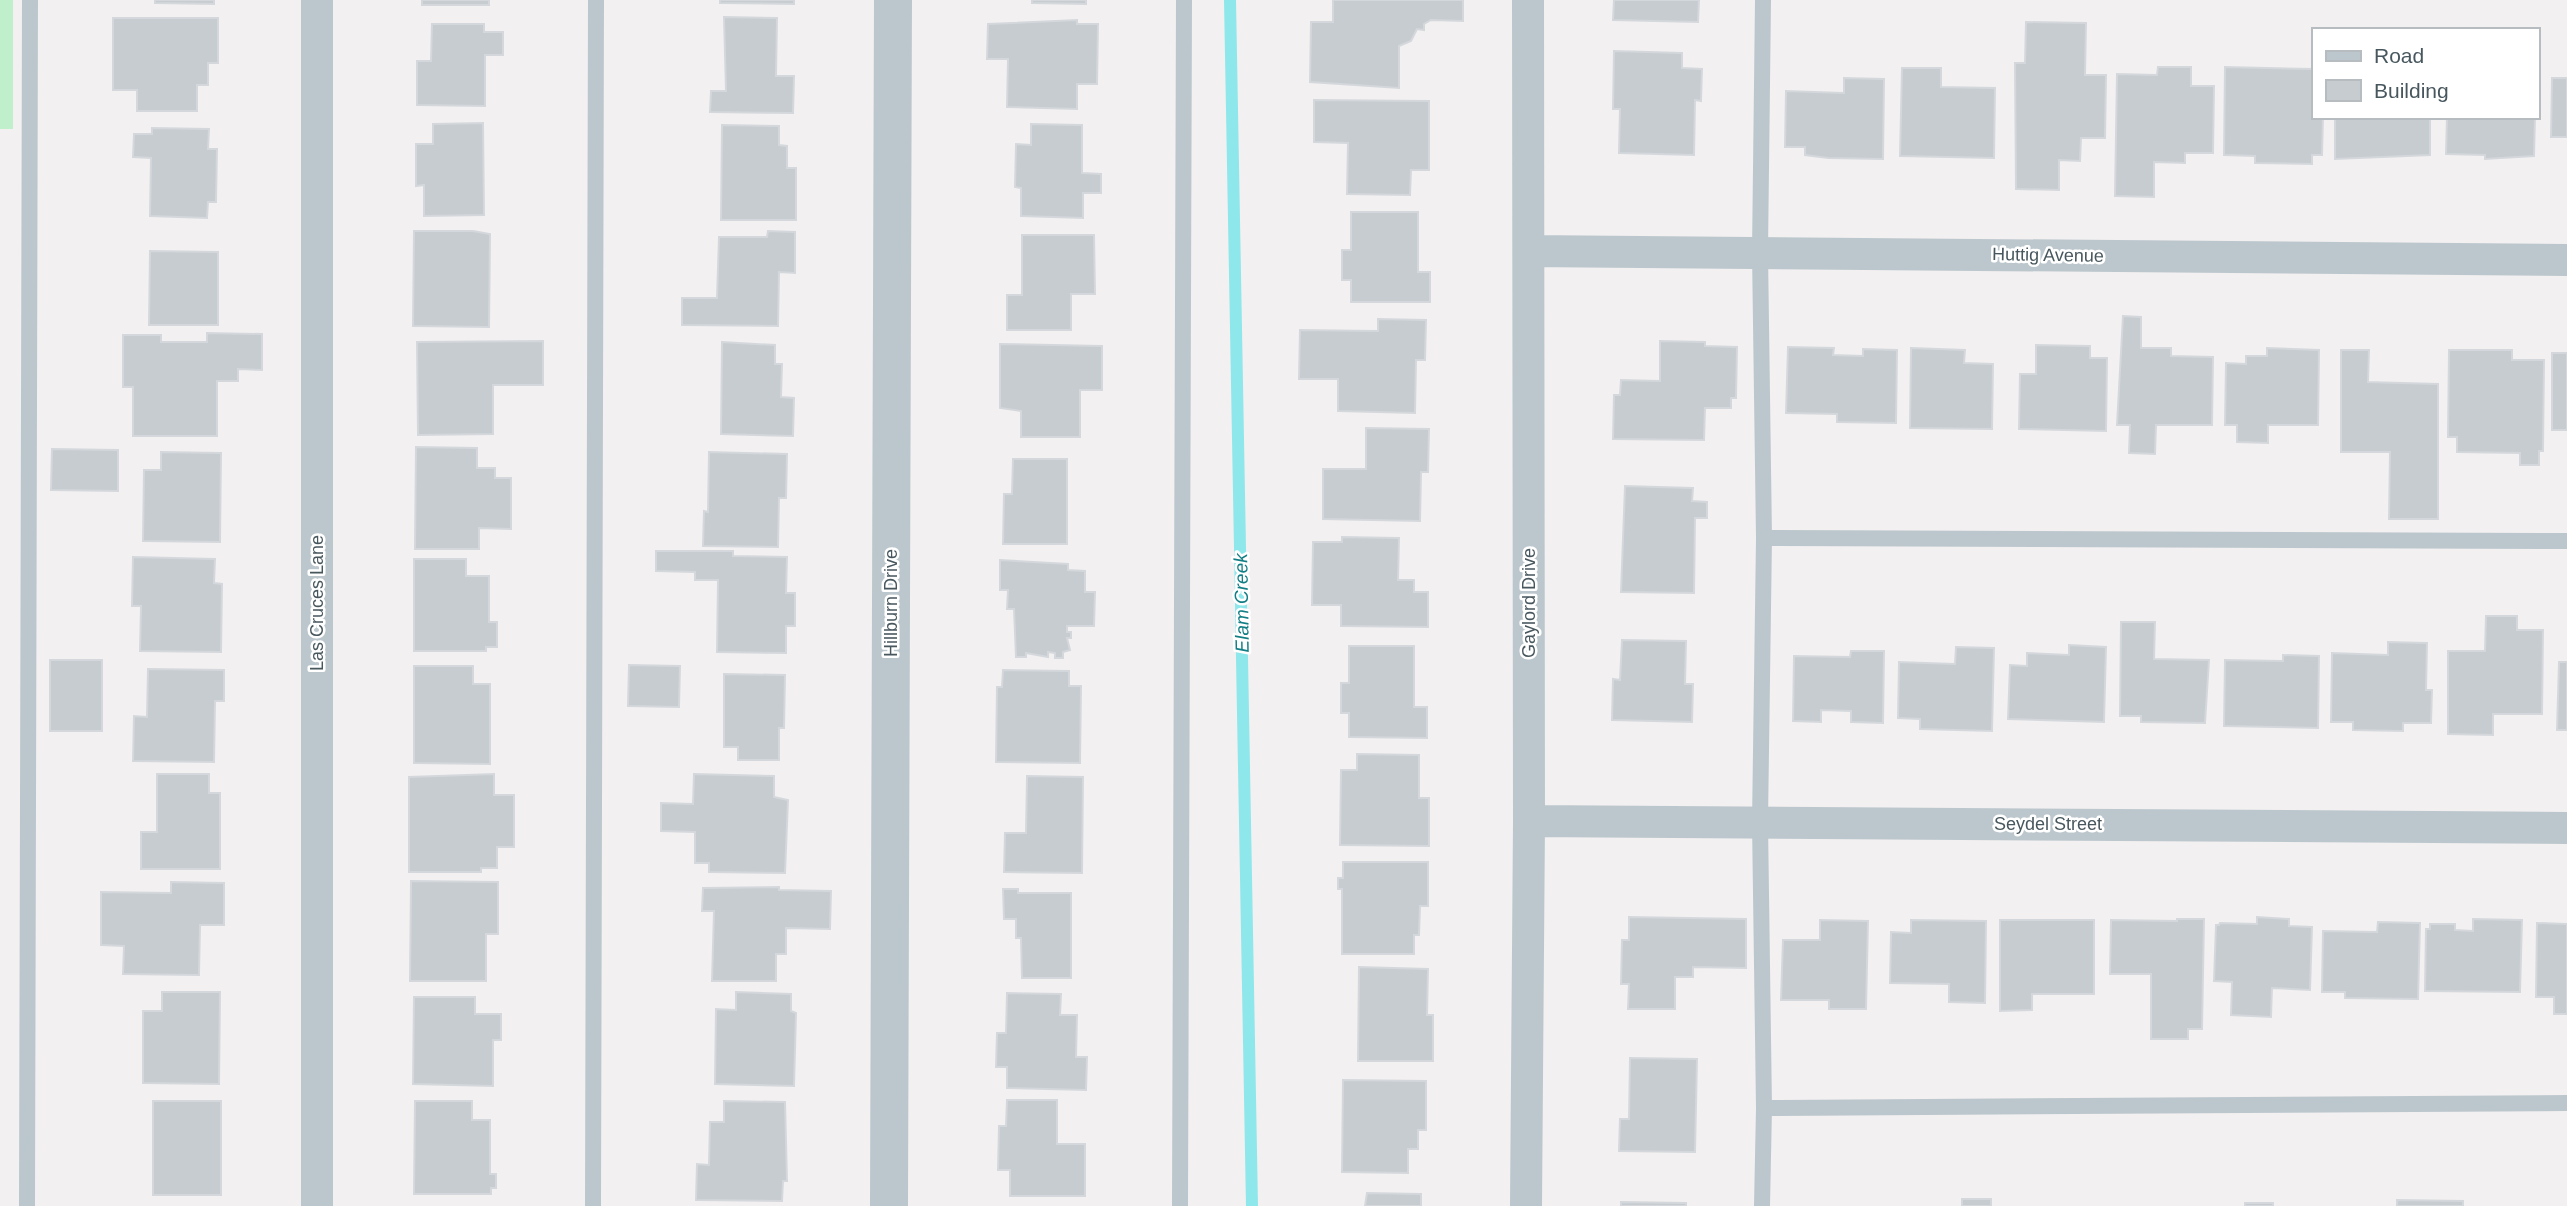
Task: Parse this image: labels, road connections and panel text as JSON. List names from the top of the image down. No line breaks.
{"streets":{"street":["Huttig Avenue","Las Cruces Lane","Hillburn Drive","Gaylord Drive","Seydel Street"]},"crossings":[["Huttig Avenue","Gaylord Drive"],["Gaylord Drive","Seydel Street"]],"water":["Elam Creek"],"legend":["Road","Building"]}
